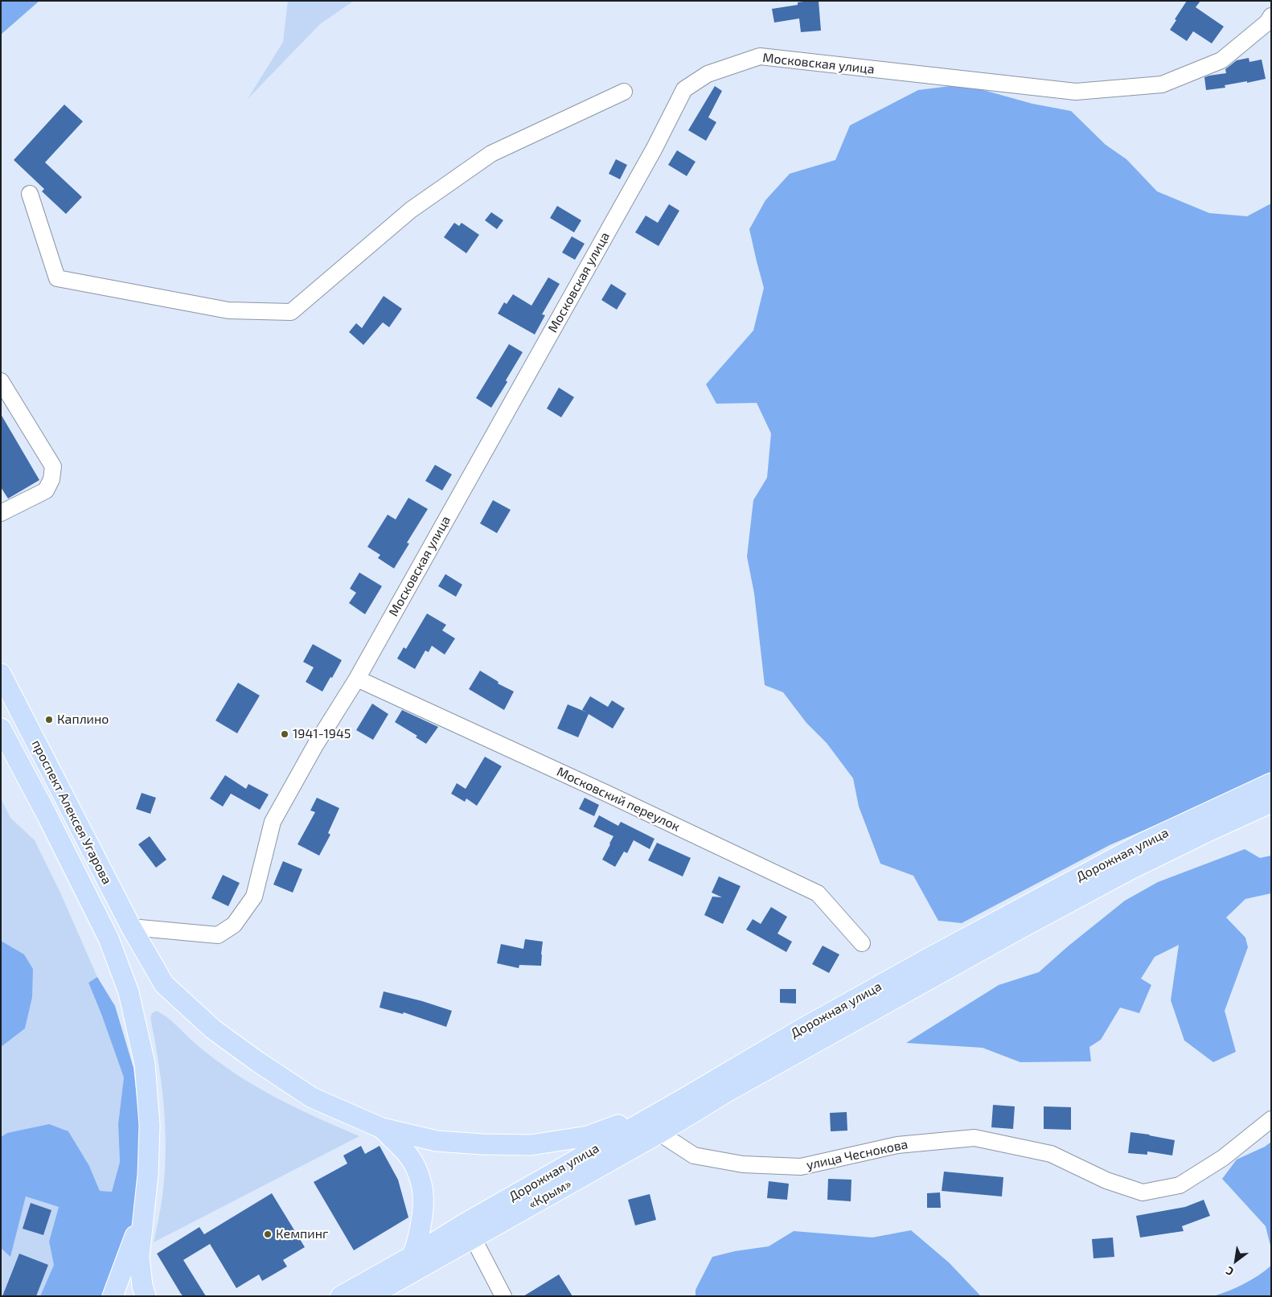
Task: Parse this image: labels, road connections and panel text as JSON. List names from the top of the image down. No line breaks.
{"streets":{"main road":["проспект Алексея Угарова","Дорожная улица","«Крым»"],"street":["Московская улица","Московский переулок","улица Чеснокова"]},"crossings":[["Московская улица","Московский переулок"],["Московская улица","проспект Алексея Угарова"],["Дорожная улица","«Крым»"],["улица Чеснокова","«Крым»"]],"places":["Каплино","1941-1945","Кемпинг"],"north":"bottom left"}
